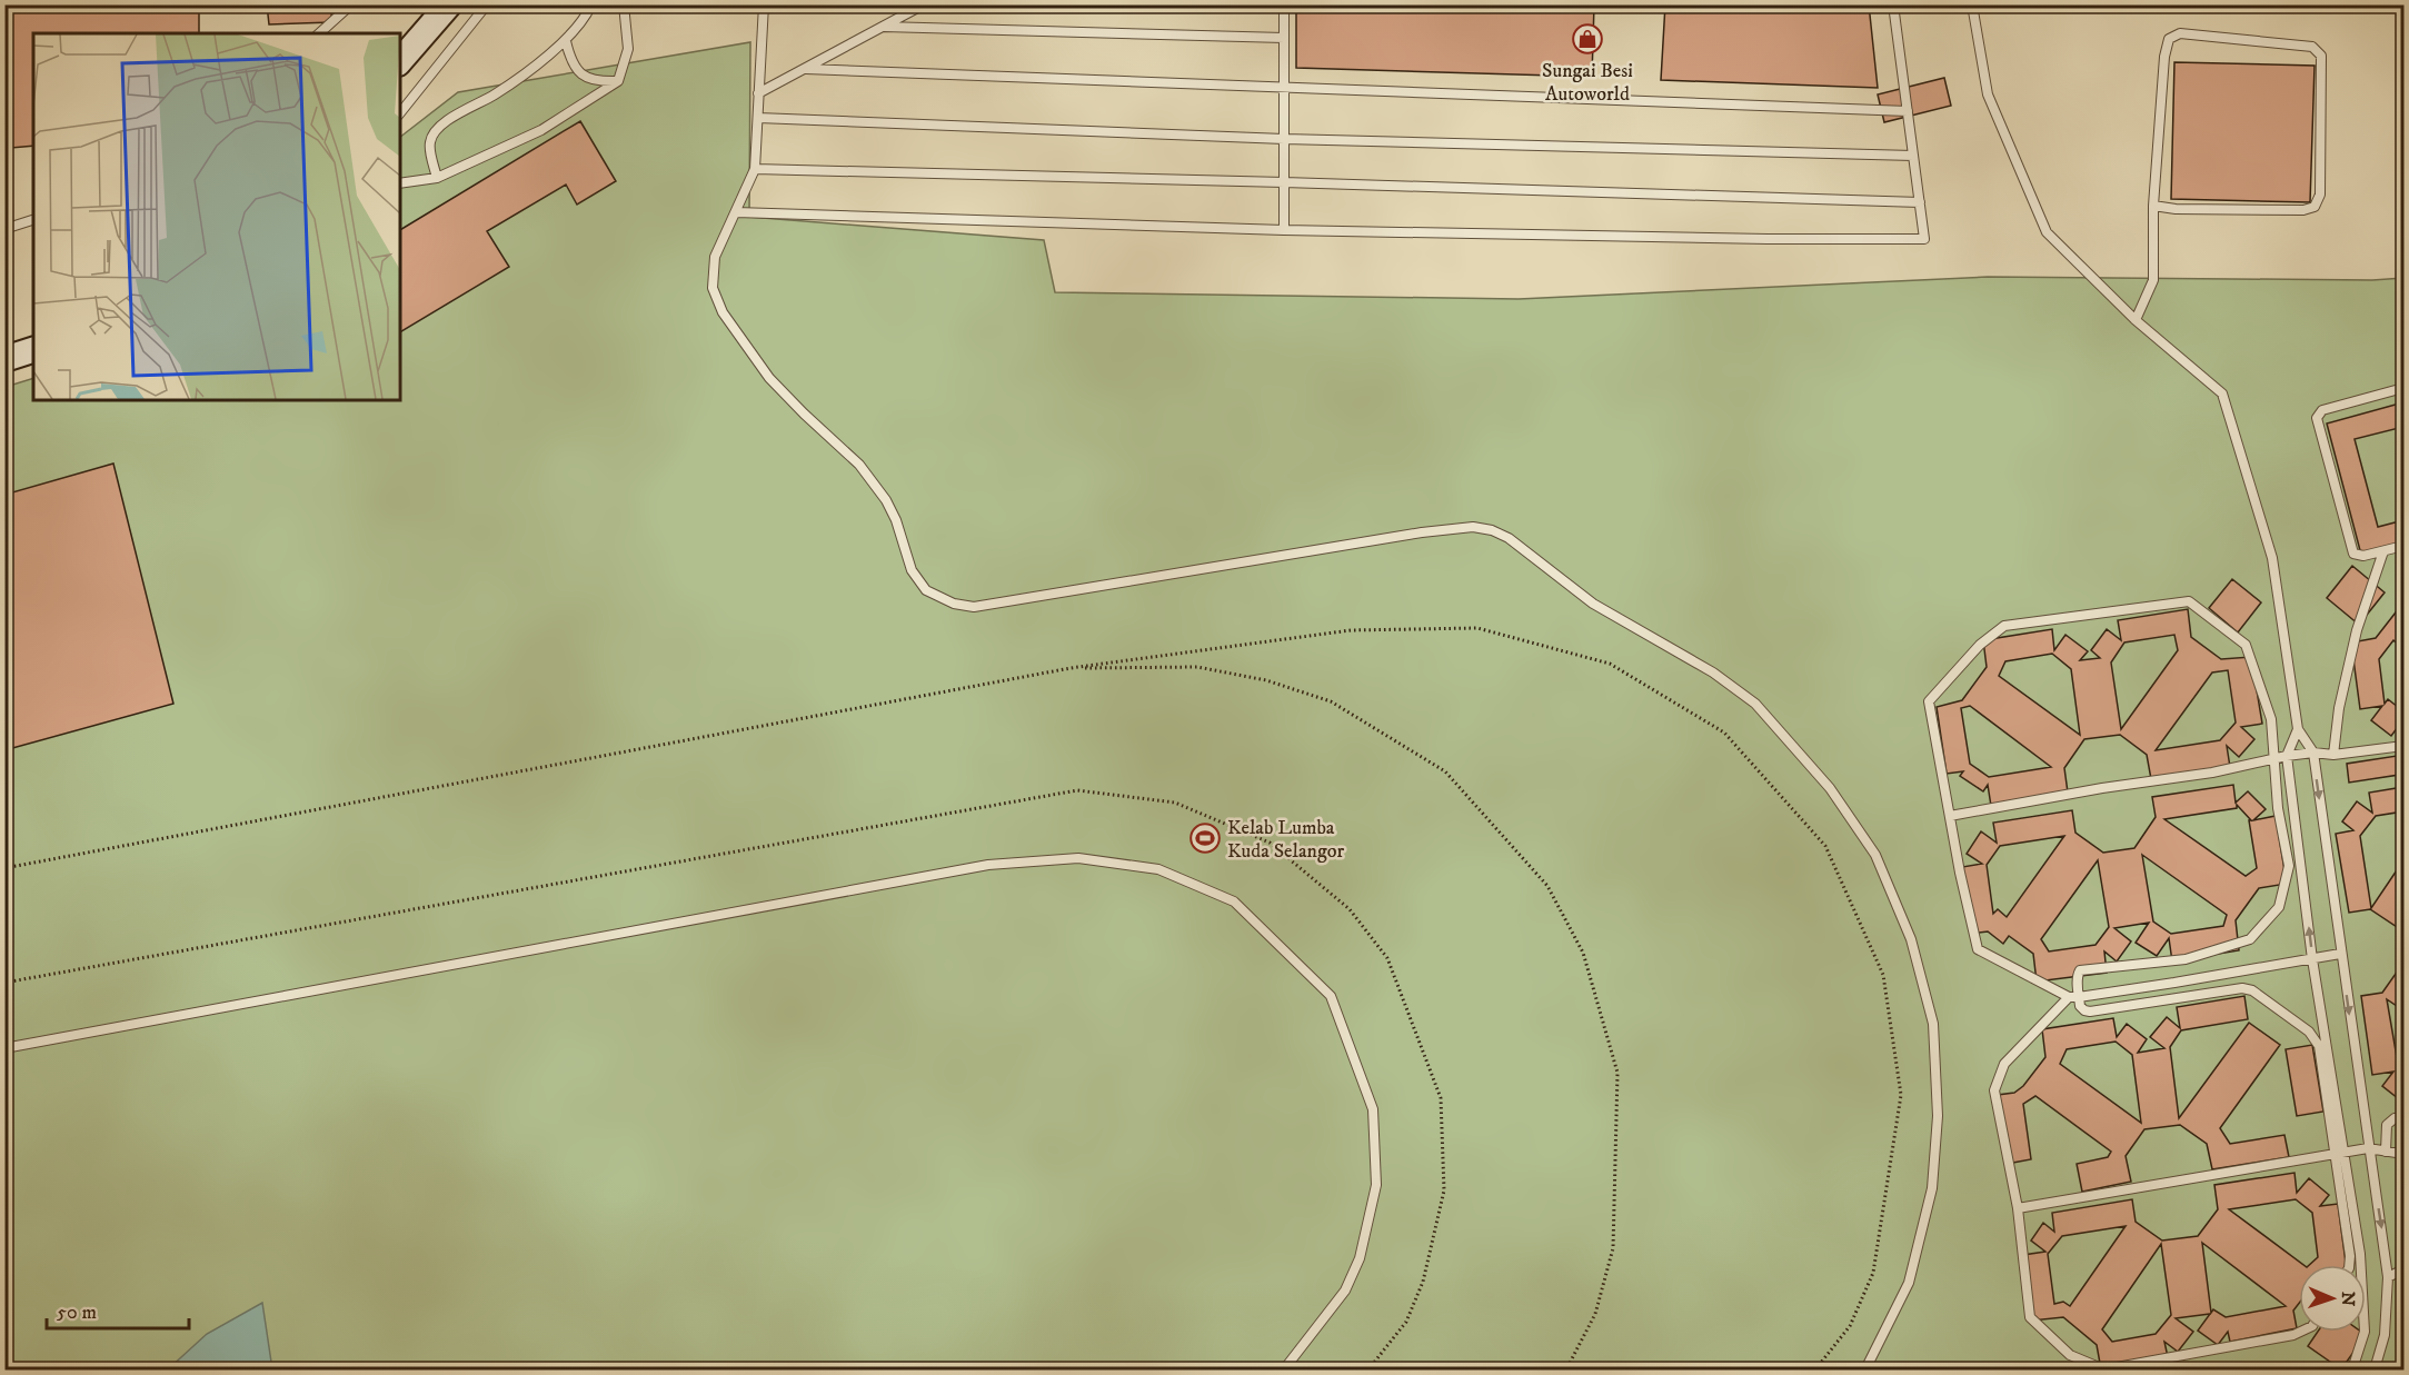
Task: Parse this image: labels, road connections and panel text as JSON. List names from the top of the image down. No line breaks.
{"places":{"shop":["Sungai Besi Autoworld"],"sports":["Kelab Lumba Kuda Selangor"]},"scale_bar":"50 m","north":"right"}
